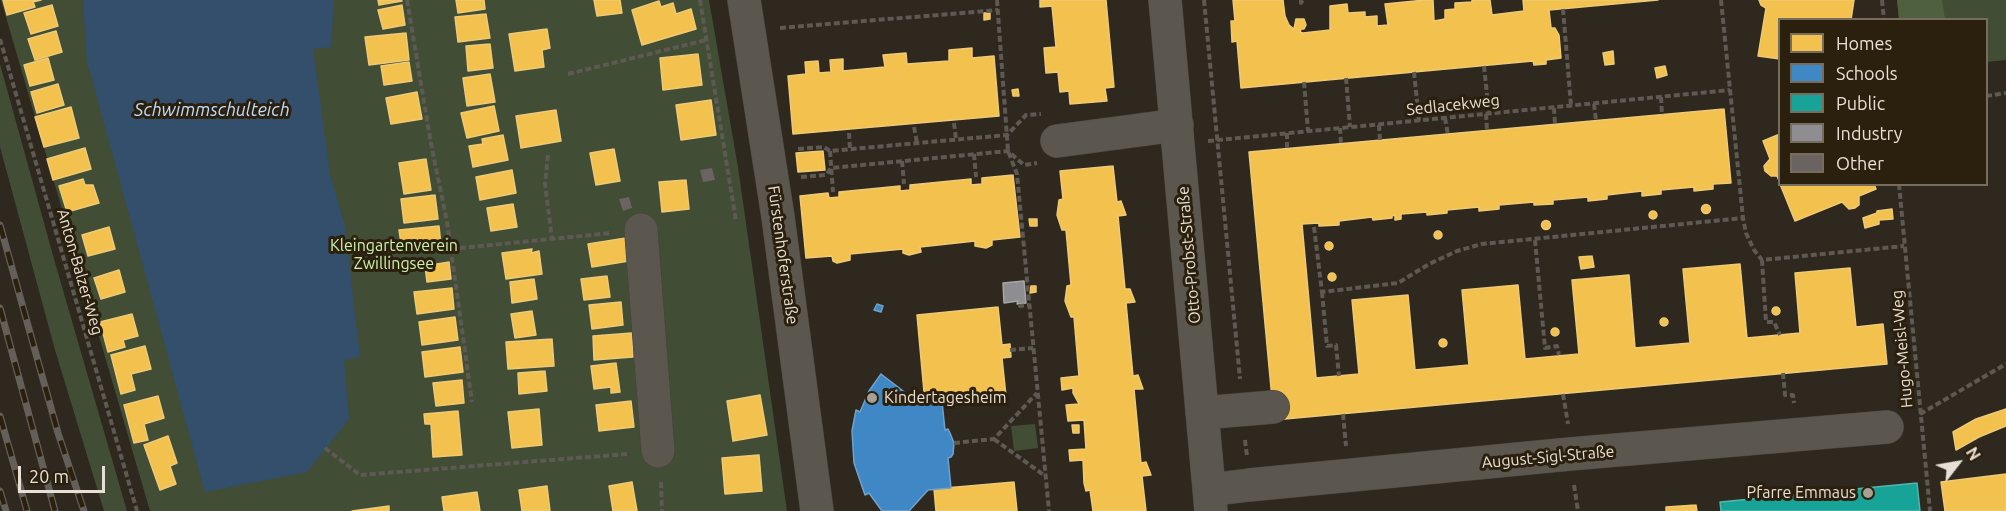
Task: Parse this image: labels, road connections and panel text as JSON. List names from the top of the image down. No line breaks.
{"streets":{"street":["Fürstenhoferstraße","Otto-Probst-Straße","August-Sigl-Straße"],"path":["Sedlacekweg","Anton-Balzer-Weg","Hugo-Meisl-Weg"]},"crossings":[["Sedlacekweg","Otto-Probst-Straße"],["Otto-Probst-Straße","August-Sigl-Straße"]],"water":["Schwimmschulteich"],"parks":["Kleingartenverein Zwillingsee"],"places":["Kindertagesheim","Pfarre Emmaus"],"legend":["Homes","Schools","Public","Industry","Other"],"scale_bar":"20 m","north":"top right"}
